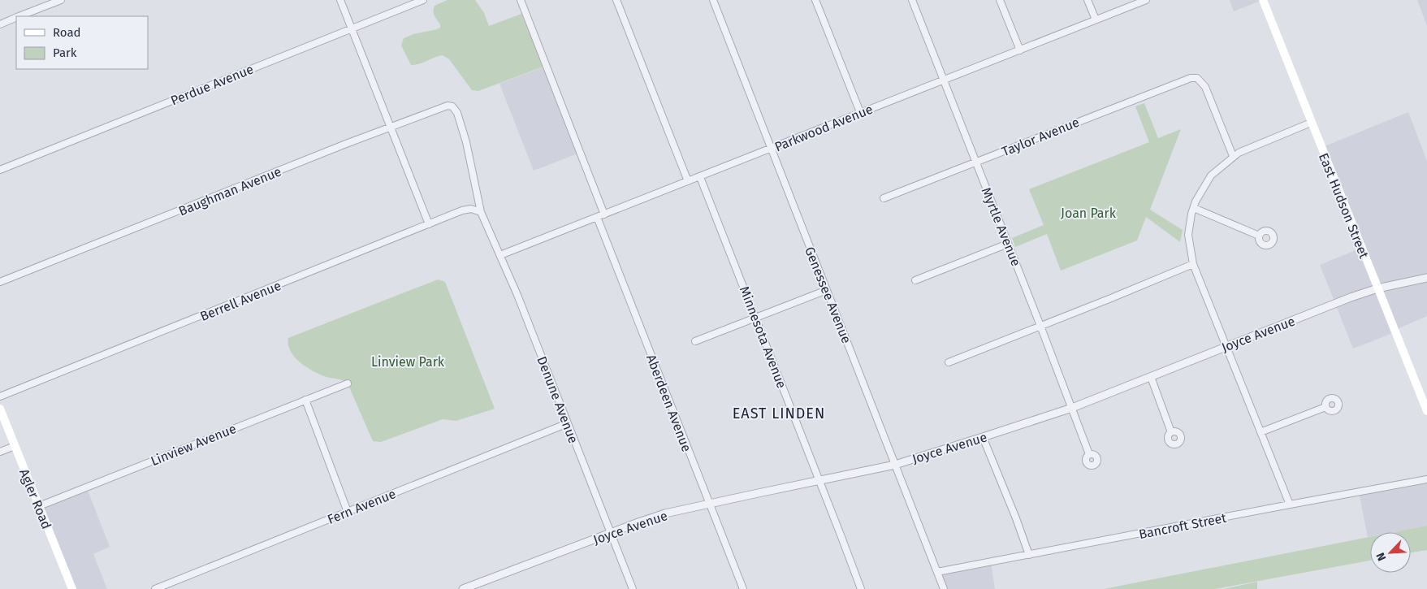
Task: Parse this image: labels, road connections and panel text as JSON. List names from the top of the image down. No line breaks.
{"streets":{"main road":["East Hudson Street","Agler Road"],"street":["Perdue Avenue","Parkwood Avenue","Taylor Avenue","Baughman Avenue","Myrtle Avenue","Genessee Avenue","Berrell Avenue","Joyce Avenue","Minnesota Avenue","Denune Avenue","Aberdeen Avenue","Linview Avenue","Fern Avenue","Bancroft Street"]},"crossings":[["Parkwood Avenue","Myrtle Avenue"],["Parkwood Avenue","Genessee Avenue"],["Parkwood Avenue","Minnesota Avenue"],["Parkwood Avenue","Denune Avenue"],["Parkwood Avenue","Aberdeen Avenue"],["Taylor Avenue","Myrtle Avenue"],["Baughman Avenue","Denune Avenue"],["East Hudson Street","Joyce Avenue"],["Myrtle Avenue","Joyce Avenue"],["Genessee Avenue","Joyce Avenue"],["Genessee Avenue","Bancroft Street"],["Berrell Avenue","Denune Avenue"],["Joyce Avenue","Minnesota Avenue"],["Joyce Avenue","Denune Avenue"],["Joyce Avenue","Aberdeen Avenue"],["Denune Avenue","Fern Avenue"],["Linview Avenue","Agler Road"]],"districts":["EAST LINDEN"],"parks":["Joan Park","Linview Park"],"legend":["Road","Park"],"north":"bottom left"}
